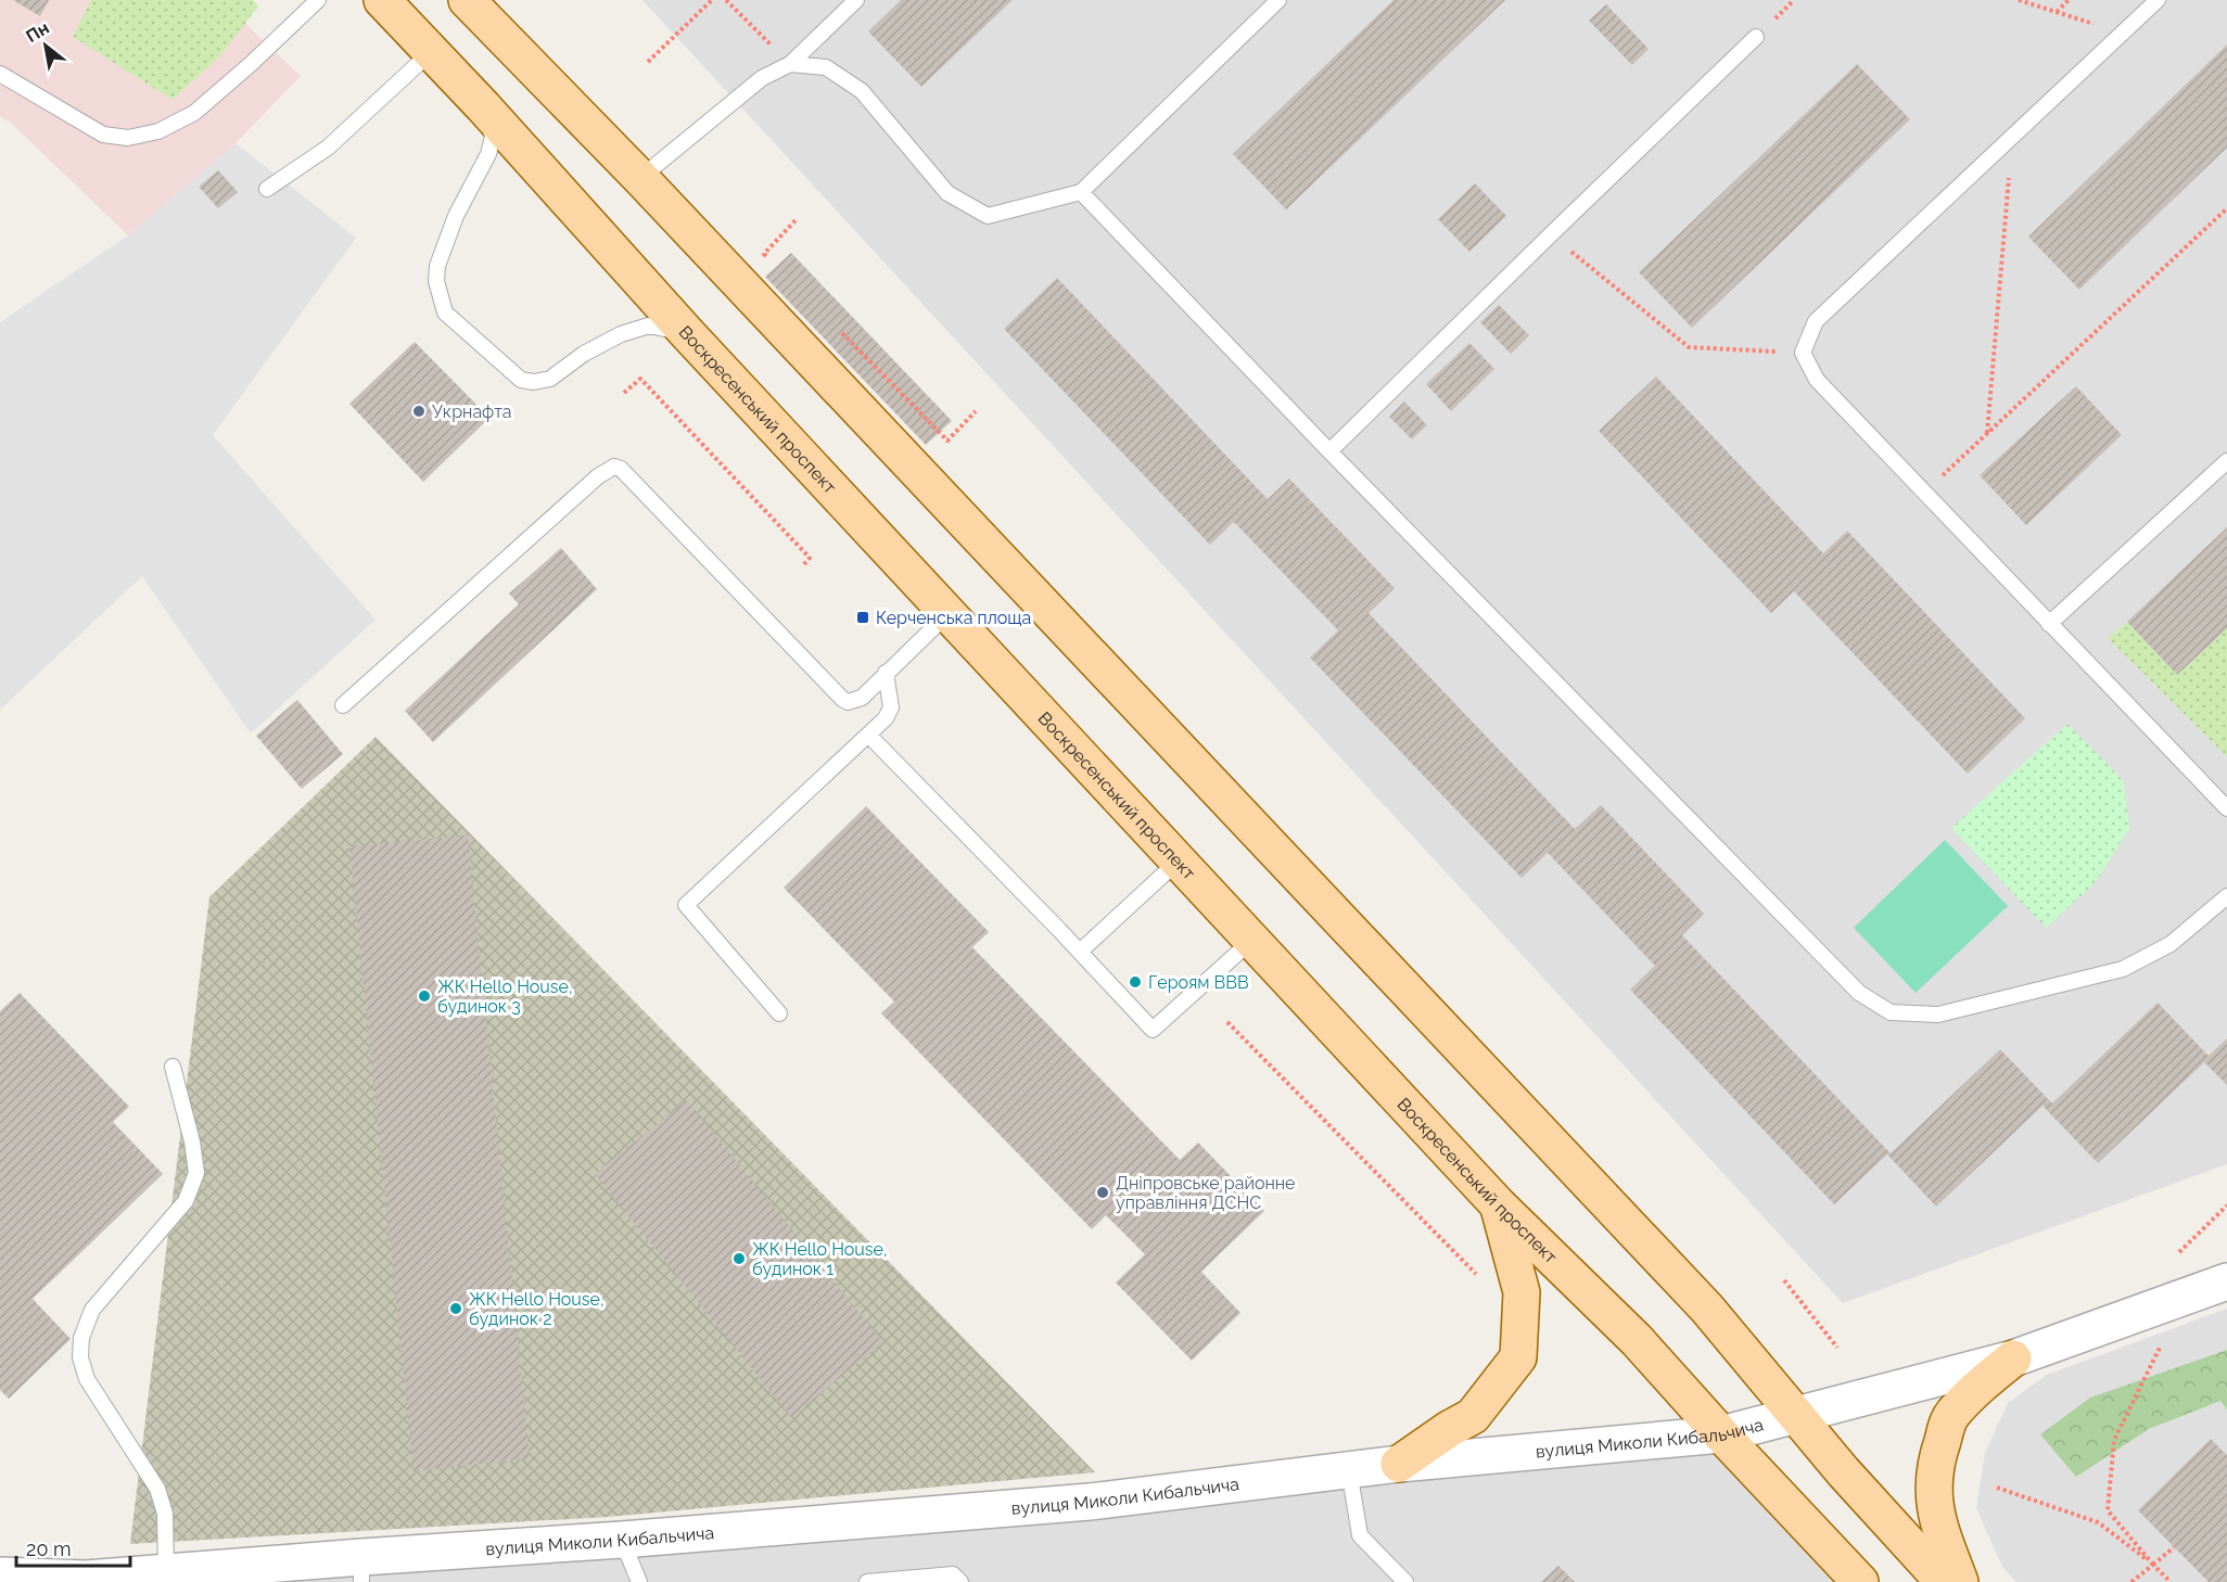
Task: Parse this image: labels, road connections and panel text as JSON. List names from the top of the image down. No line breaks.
{"streets":{"main road":["Воскресенський проспект"],"street":["вулиця Миколи Кибальчича"]},"crossings":[["Воскресенський проспект","вулиця Миколи Кибальчича"]],"places":{"other":["Укрнафта","Героям ВВВ","ЖК Hello House, будинок 3","Дніпровське районне управління ДСНС","ЖК Hello House, будинок 1","ЖК Hello House, будинок 2"],"transit":["Керченська площа"]},"scale_bar":"20 m","north":"top left"}
